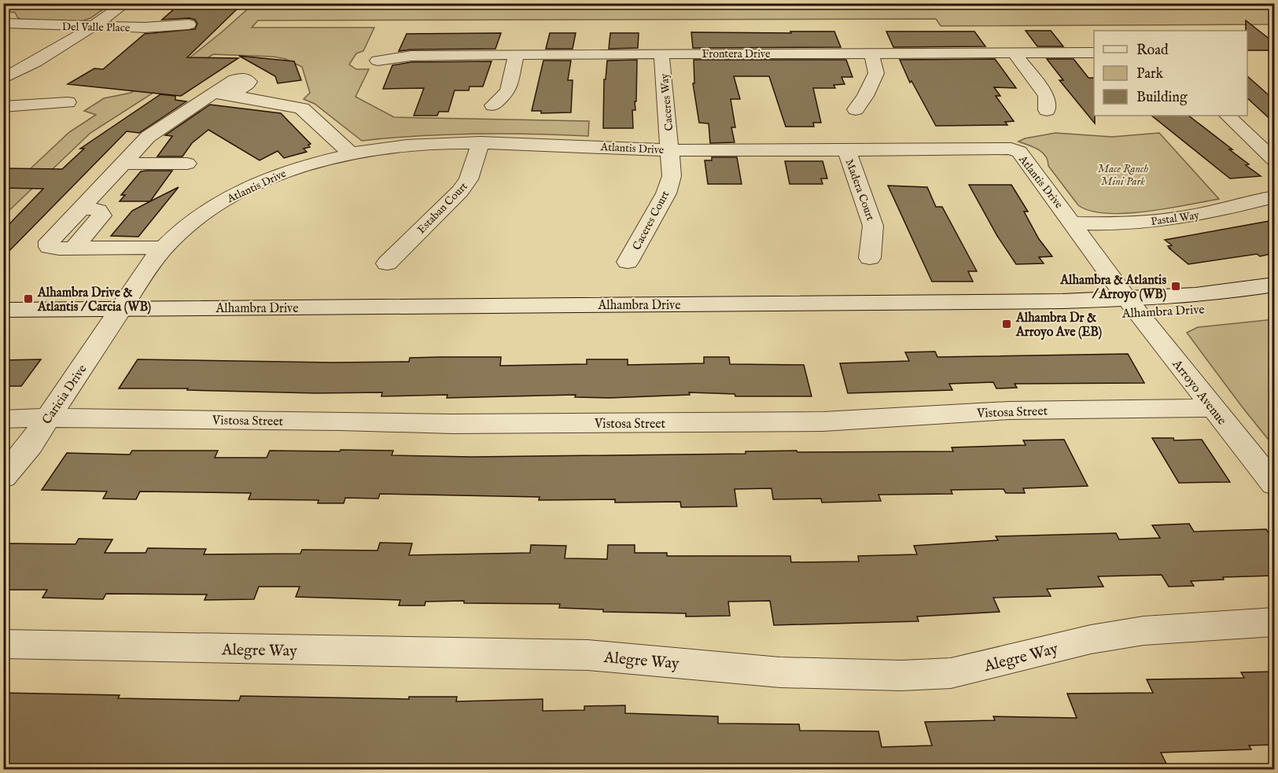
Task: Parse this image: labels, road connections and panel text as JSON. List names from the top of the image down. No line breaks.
{"streets":{"street":["Del Valle Place","Frontera Drive","Caceres Way","Atlantis Drive","Madera Court","Estaban Court","Pastal Way","Caceres Court","Alhambra Drive","Arroyo Avenue","Caricia Drive","Vistosa Street","Alegre Way"]},"crossings":[["Frontera Drive","Caceres Way"],["Caceres Way","Atlantis Drive"],["Caceres Way","Caceres Court"],["Atlantis Drive","Madera Court"],["Atlantis Drive","Estaban Court"],["Atlantis Drive","Pastal Way"],["Atlantis Drive","Caceres Court"],["Atlantis Drive","Alhambra Drive"],["Atlantis Drive","Arroyo Avenue"],["Atlantis Drive","Caricia Drive"],["Alhambra Drive","Arroyo Avenue"],["Alhambra Drive","Caricia Drive"],["Arroyo Avenue","Vistosa Street"],["Caricia Drive","Vistosa Street"]],"parks":["Mace Ranch Mini Park"],"places":{"transit":["Alhambra & Atlantis / Arroyo (WB)","Alhambra Drive & Atlantis / Carcia (WB)","Alhambra Dr & Arroyo Ave (EB)"]},"legend":["Road","Park","Building"]}
